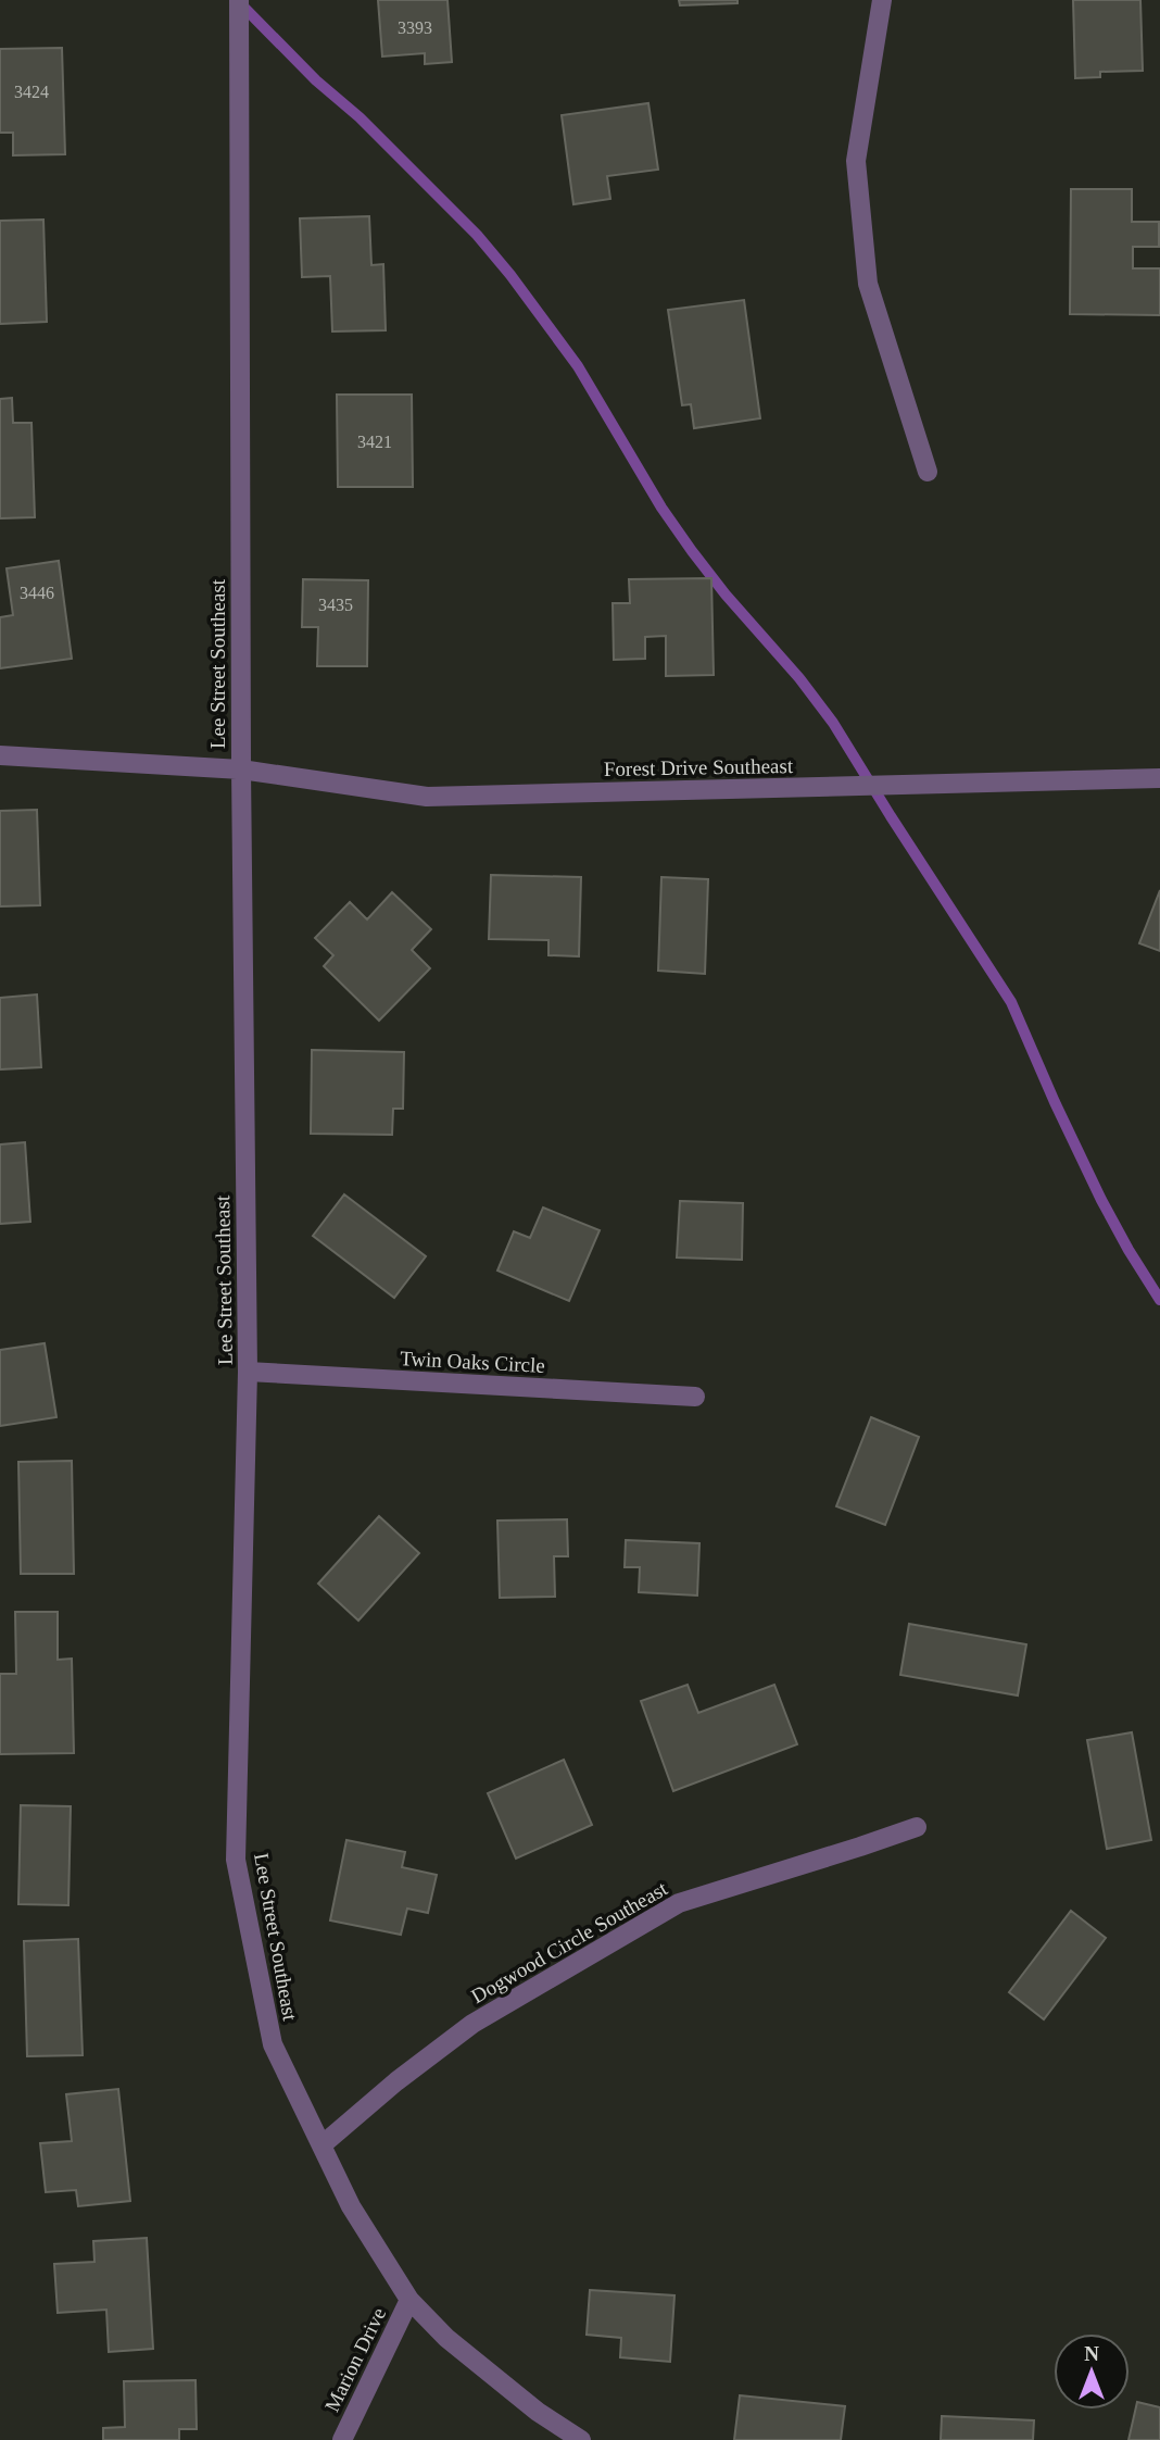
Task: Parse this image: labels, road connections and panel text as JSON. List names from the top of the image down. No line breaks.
{"streets":{"street":["Lee Street Southeast","Forest Drive Southeast","Twin Oaks Circle","Dogwood Circle Southeast","Marion Drive"]},"crossings":[["Lee Street Southeast","Forest Drive Southeast"],["Lee Street Southeast","Twin Oaks Circle"],["Lee Street Southeast","Dogwood Circle Southeast"],["Lee Street Southeast","Marion Drive"]],"house_numbers":["3393","3424","3421","3446","3435"],"north":"top"}
